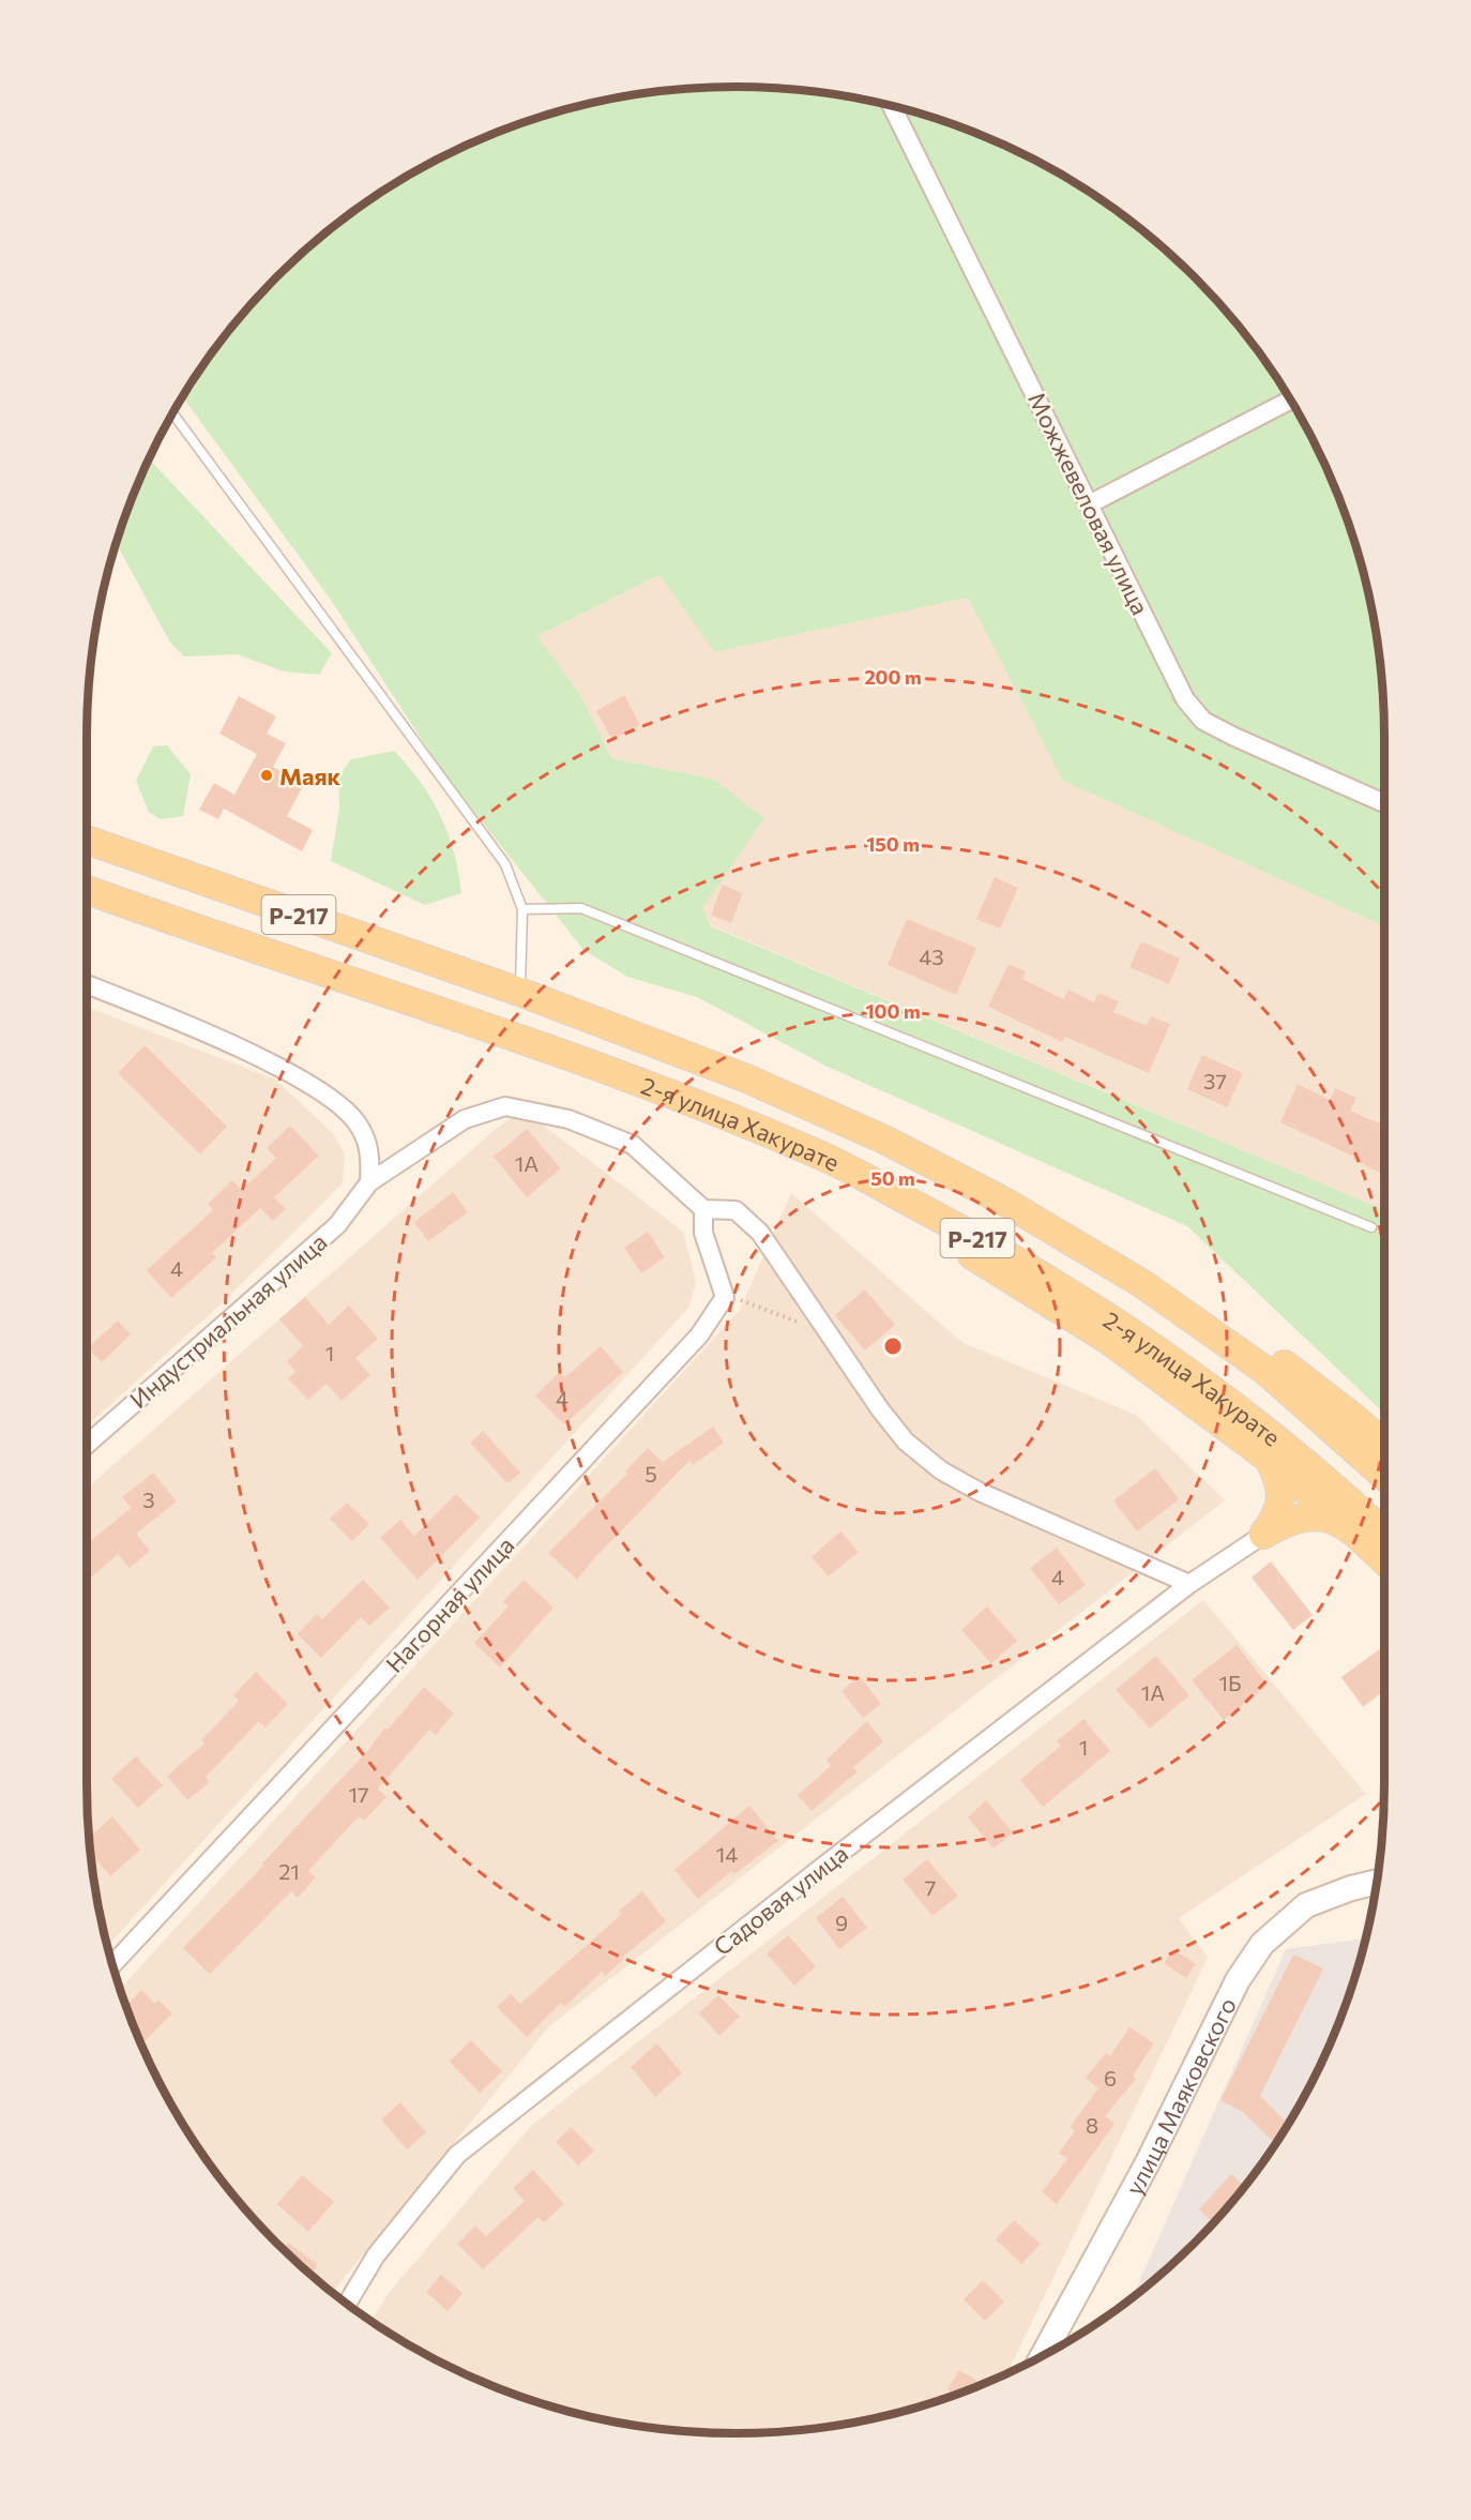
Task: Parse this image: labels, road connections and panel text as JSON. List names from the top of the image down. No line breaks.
{"streets":{"main road":["Р-217","2-я улица Хакурате","улица Маяковского"],"street":["Можжевеловая улица","Индустриальная улица","Нагорная улица","Садовая улица"]},"places":["Маяк"],"house_numbers":["43","37","1А","4","1","4","5","3","4","1Б","1А","1","17","14","21","7","9","6","8"],"rings":["200 m","150 m","100 m","50 m"]}
